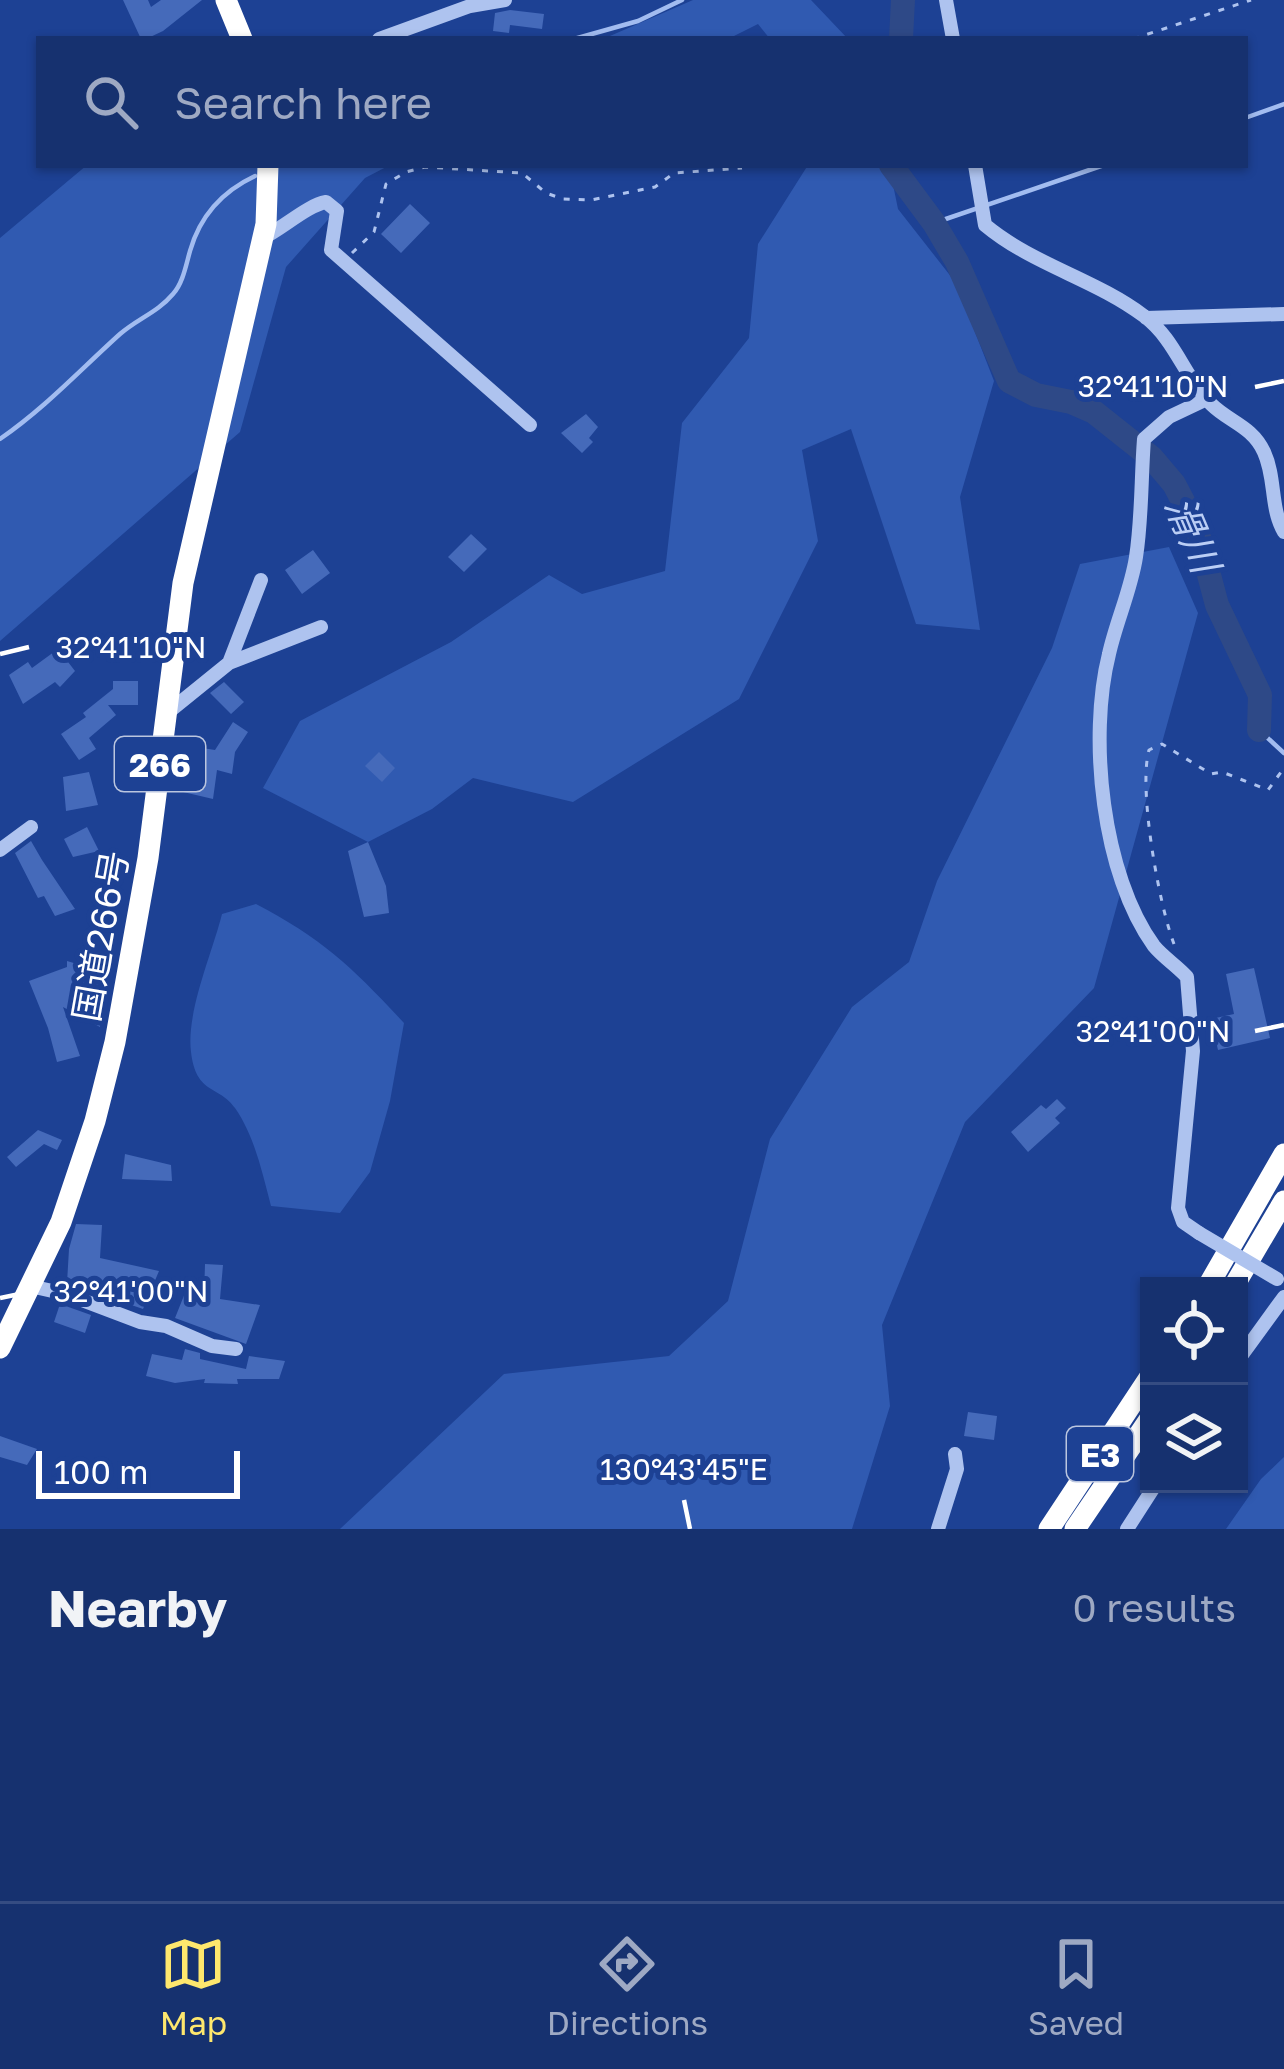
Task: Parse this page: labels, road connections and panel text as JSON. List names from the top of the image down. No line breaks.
{"streets":{"highway":["266","国道266号","E3"]},"water":["滑川"],"scale_bar":"100 m","page":{"search":"Search here","scale":"100 m","heading":["Nearby","0 results"],"nav":["Map","Directions","Saved"]},"coordinates":["32°41'10\"N","32°41'00\"N","130°43'45\"E"]}
